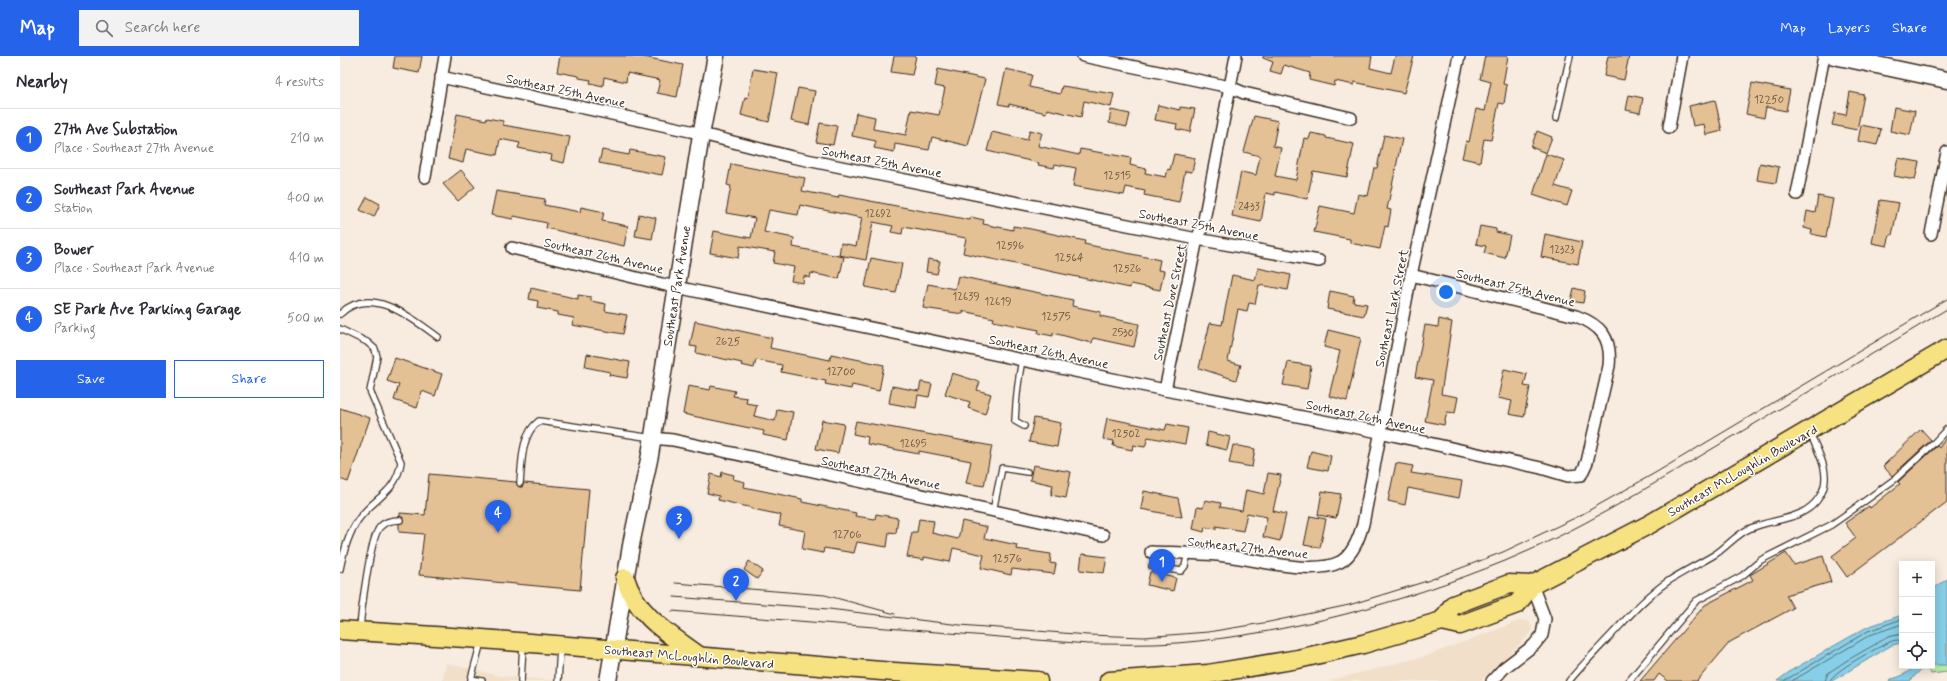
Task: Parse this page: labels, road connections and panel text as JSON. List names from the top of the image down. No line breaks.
{"streets":{"main road":["Southeast McLoughlin Boulevard"],"street":["Southeast 25th Avenue","Southeast 26th Avenue","Southeast Park Avenue","Southeast Dove Street","Southeast Lark Street","Southeast 27th Avenue"]},"crossings":[["Southeast 25th Avenue","Southeast 26th Avenue"],["Southeast 25th Avenue","Southeast Park Avenue"],["Southeast 25th Avenue","Southeast Dove Street"],["Southeast 25th Avenue","Southeast Lark Street"],["Southeast 26th Avenue","Southeast Park Avenue"],["Southeast 26th Avenue","Southeast Dove Street"],["Southeast 26th Avenue","Southeast Lark Street"],["Southeast Park Avenue","Southeast McLoughlin Boulevard"],["Southeast Park Avenue","Southeast 27th Avenue"],["Southeast Lark Street","Southeast 27th Avenue"]],"house_numbers":["12250","12515","2433","12692","12596","12323","12564","12526","12639","12619","12575","2530","2625","12700","12502","12695","12706","12576"],"page":{"header":"Map","search":"Search here","nav":["Map","Layers","Share"],"heading":["Nearby","4 results"],"list":[{"mark":"1","name":"27th Ave Substation","note":"Place · Southeast 27th Avenue","value":"210 m"},{"mark":"2","name":"Southeast Park Avenue","note":"Station","value":"400 m"},{"mark":"3","name":"Bower","note":"Place · Southeast Park Avenue","value":"410 m"},{"mark":"4","name":"SE Park Ave Parking Garage","note":"Parking","value":"500 m"}],"buttons":["Save","Share"],"pins":["4","3","1","2"],"map_buttons":["+","−"]}}
